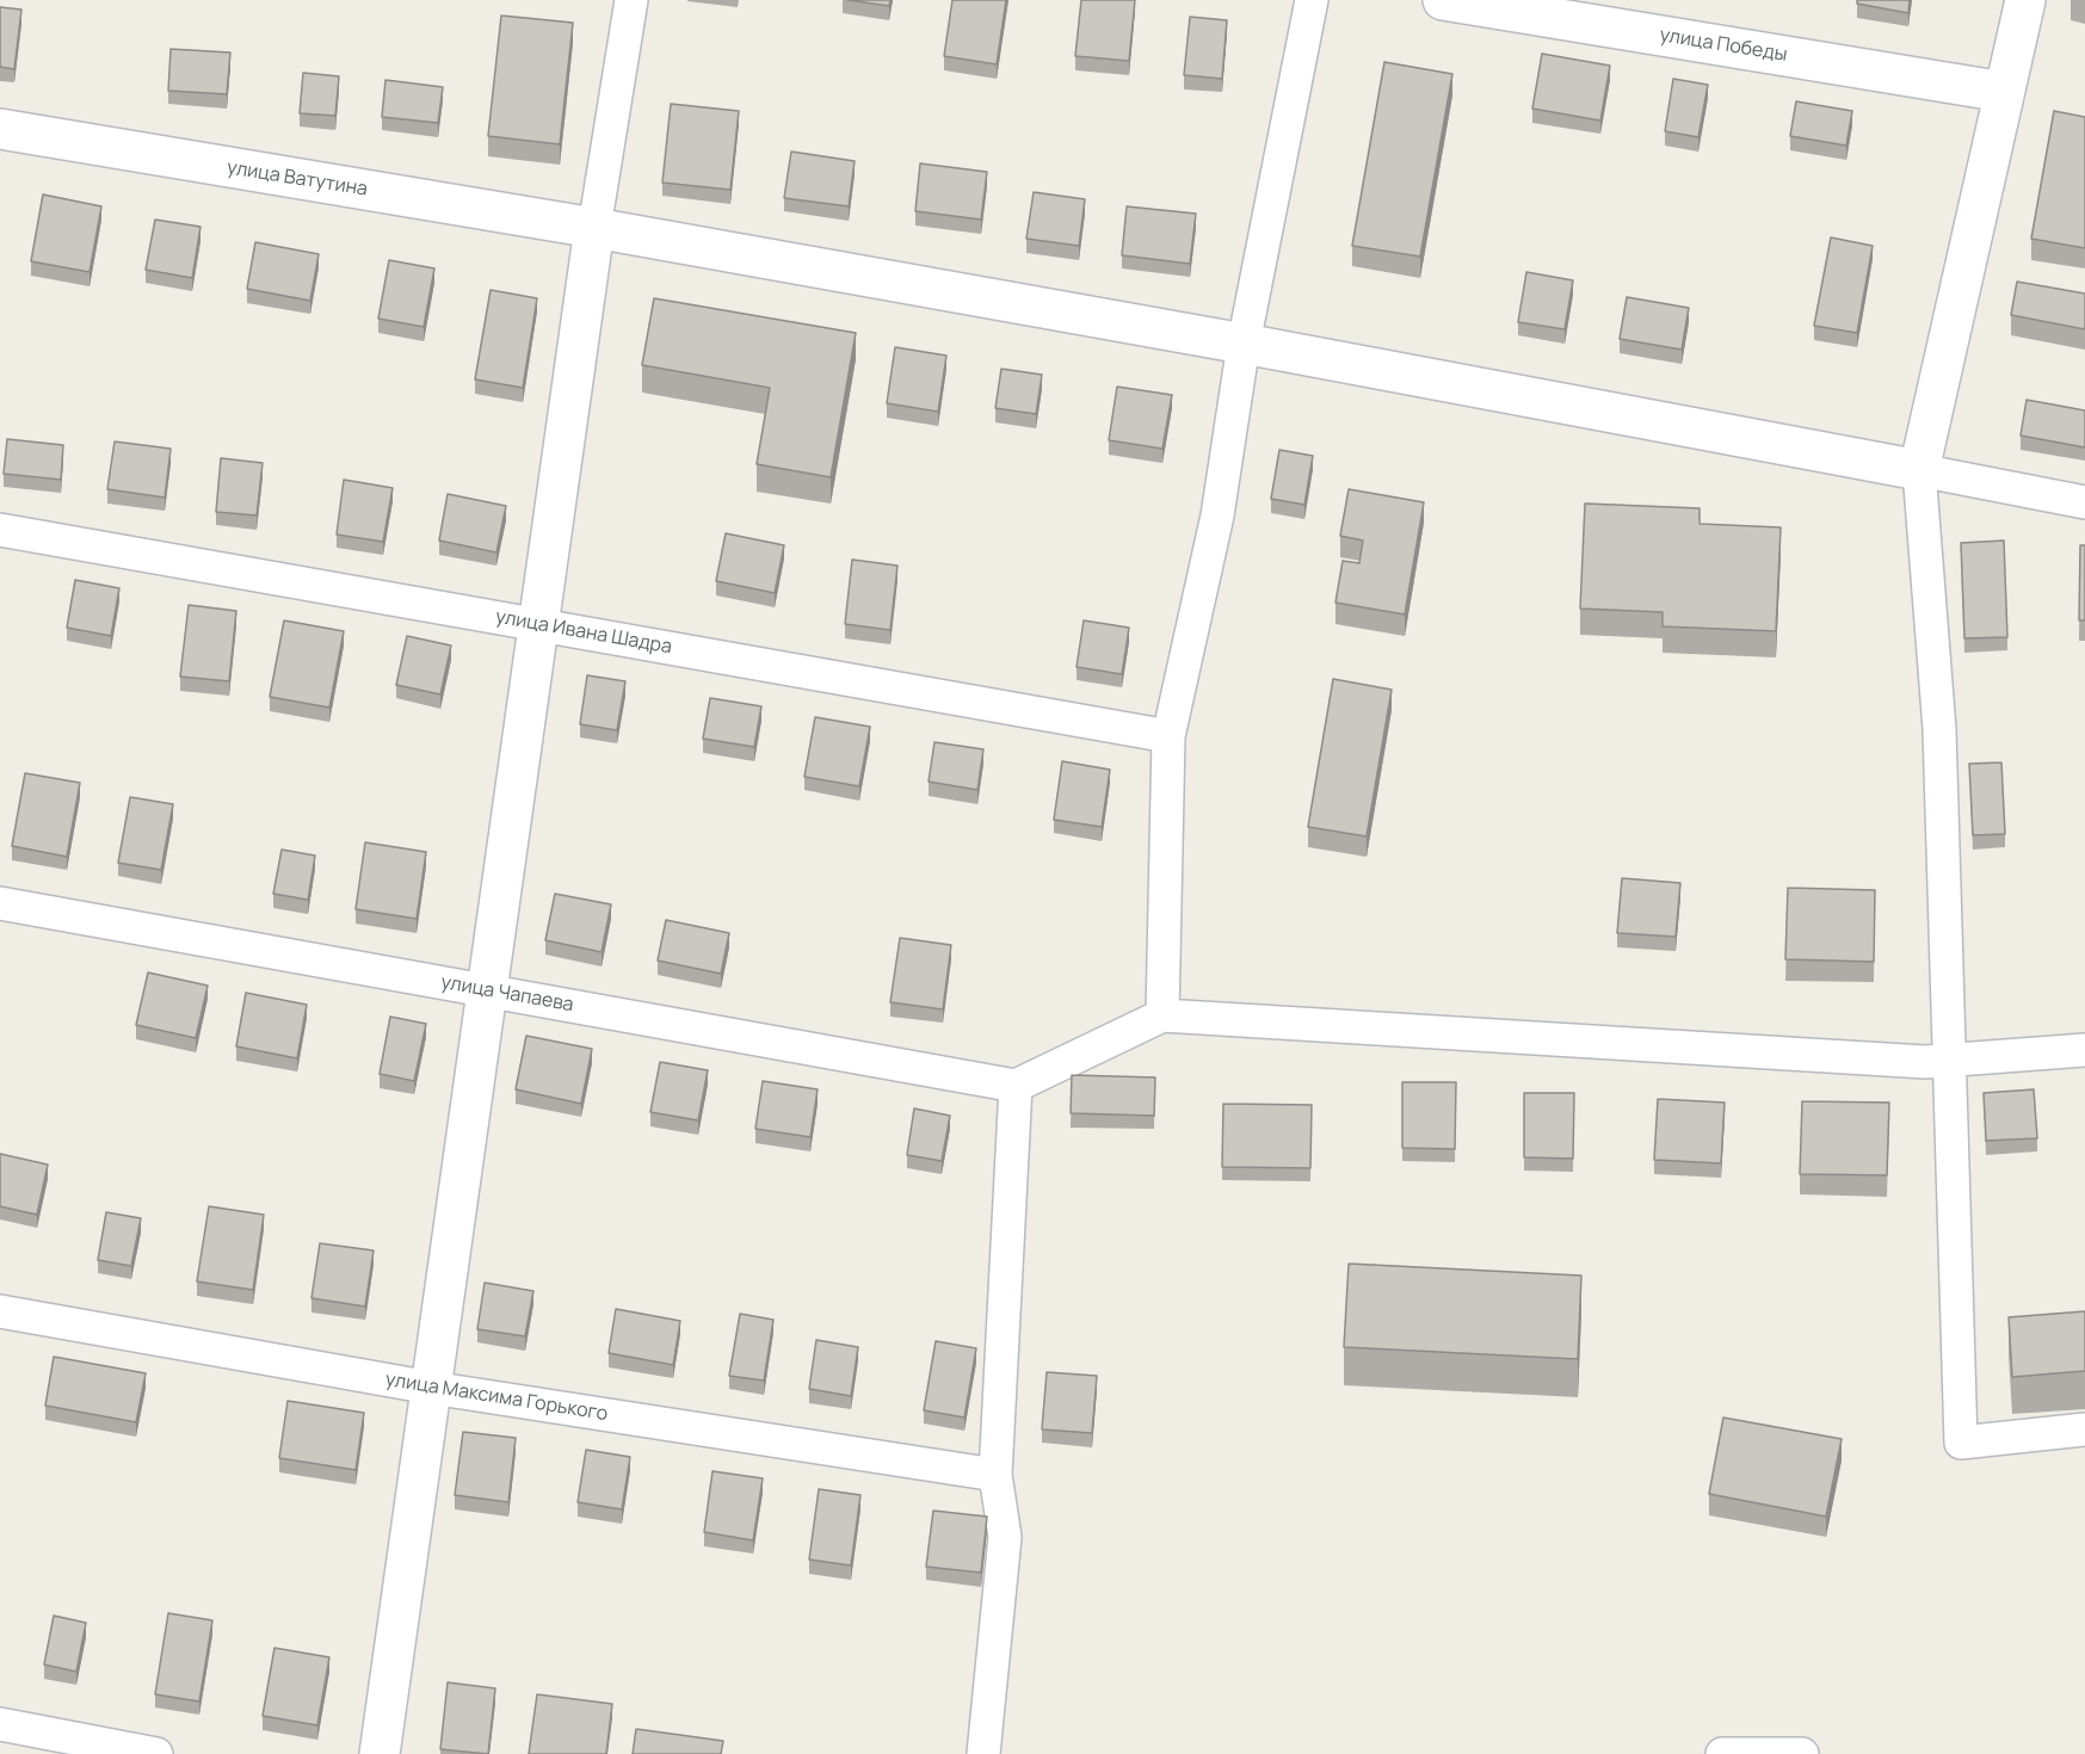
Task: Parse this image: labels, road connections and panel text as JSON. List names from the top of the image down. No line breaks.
{"streets":{"street":["улица Победы","улица Ватутина","улица Ивана Шадра","улица Чапаева","улица Максима Горького"]}}
